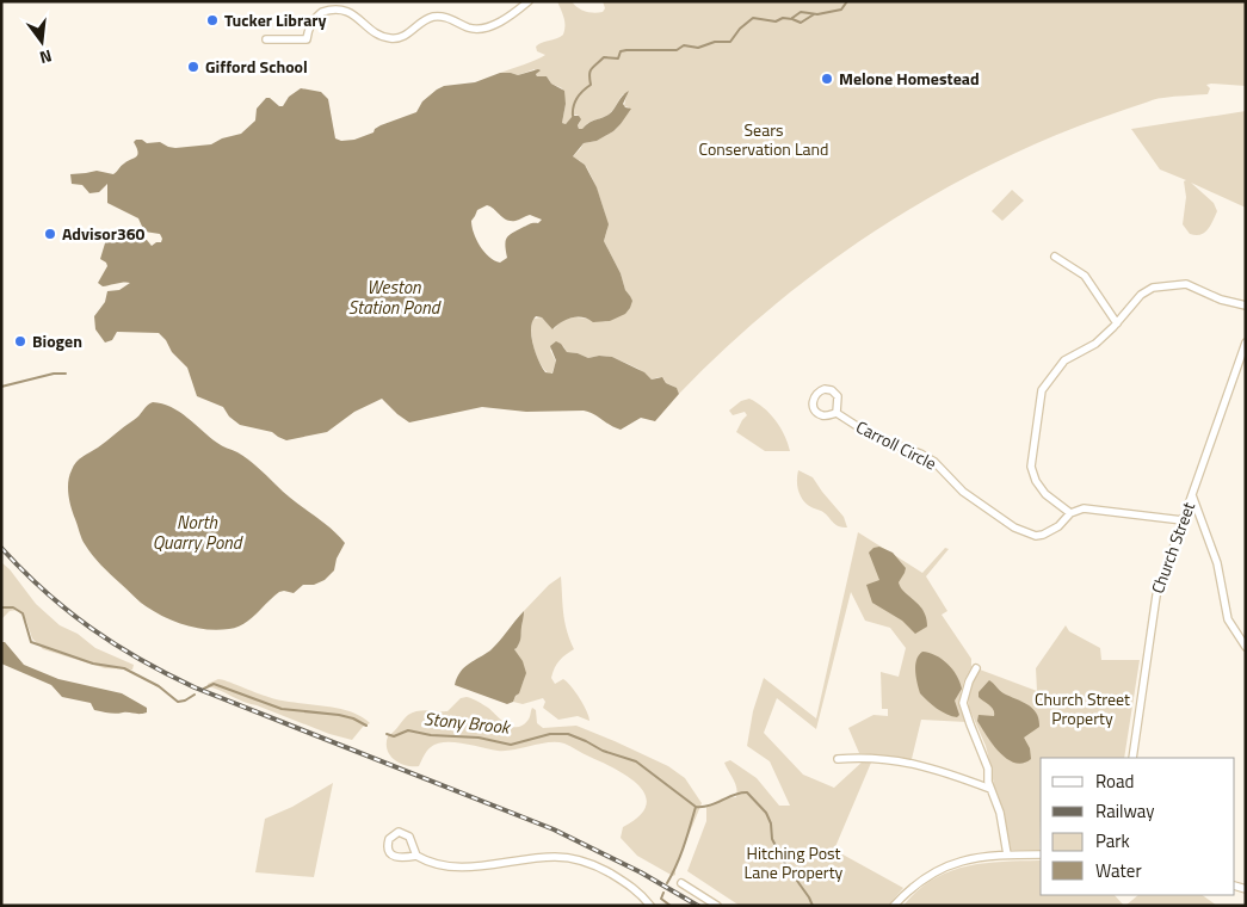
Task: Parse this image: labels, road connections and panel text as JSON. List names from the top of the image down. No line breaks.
{"streets":{"street":["Carroll Circle","Church Street"]},"water":["Weston Station Pond","North Quarry Pond","Stony Brook"],"parks":["Sears Conservation Land","Church Street Property","Hitching Post Lane Property"],"places":["Tucker Library","Gifford School","Melone Homestead","Advisor360","Biogen"],"legend":["Road","Railway","Park","Water"],"north":"bottom"}
